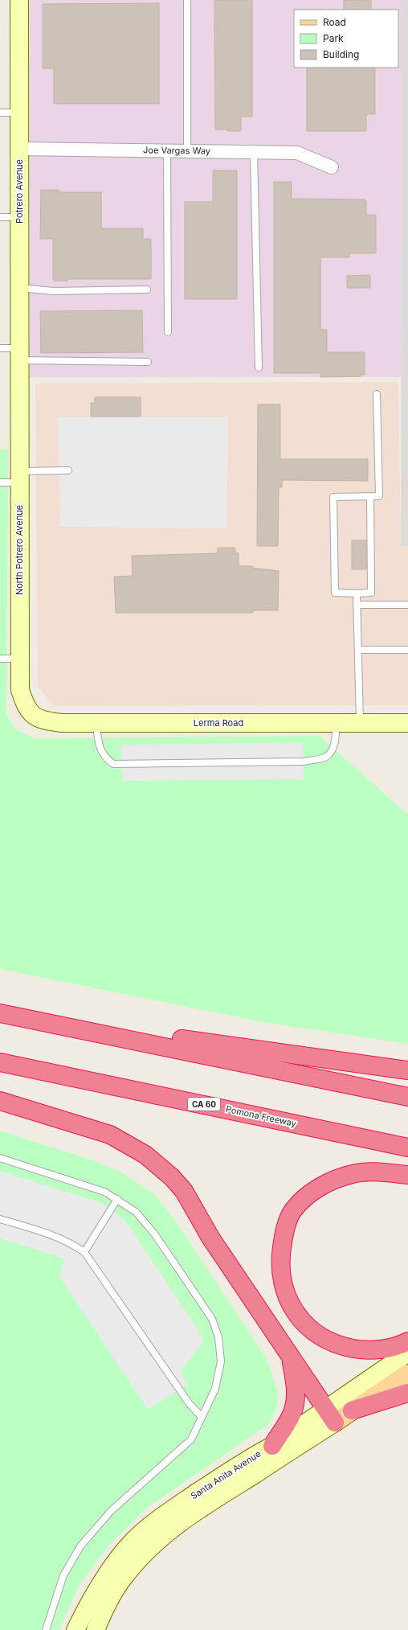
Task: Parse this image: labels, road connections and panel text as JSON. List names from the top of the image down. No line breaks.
{"streets":{"highway":["CA 60","Pomona Freeway"],"main road":["Santa Anita Avenue"],"street":["Joe Vargas Way","Potrero Avenue","North Potrero Avenue","Lerma Road"]},"crossings":[["Joe Vargas Way","Potrero Avenue"],["Potrero Avenue","North Potrero Avenue"],["North Potrero Avenue","Lerma Road"]],"legend":["Road","Park","Building"]}
